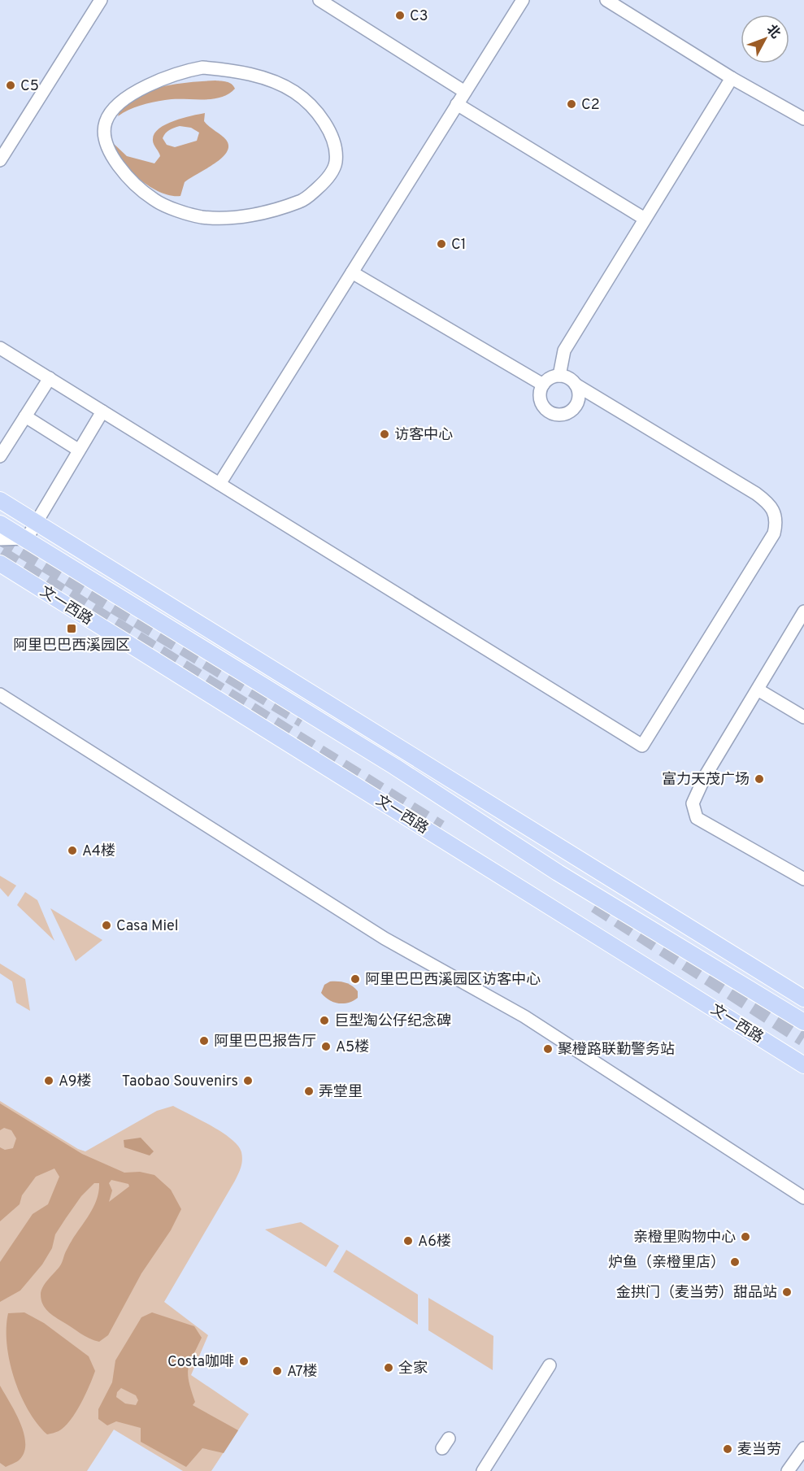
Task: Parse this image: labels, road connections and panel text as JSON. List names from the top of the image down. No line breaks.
{"streets":{"main road":["文一西路"]},"places":{"other":["C3","C5","C2","C1","访客中心","富力天茂广场","A4楼","Casa Miel","阿里巴巴西溪园区访客中心","巨型淘公仔纪念碑","阿里巴巴报告厅","A5楼","聚橙路联勤警务站","A9楼","Taobao Souvenirs","弄堂里","亲橙里购物中心","A6楼","炉鱼（亲橙里店）","金拱门（麦当劳）甜品站","Costa咖啡","全家","A7楼","麦当劳"],"transit":["阿里巴巴西溪园区"]},"north":"top right"}
